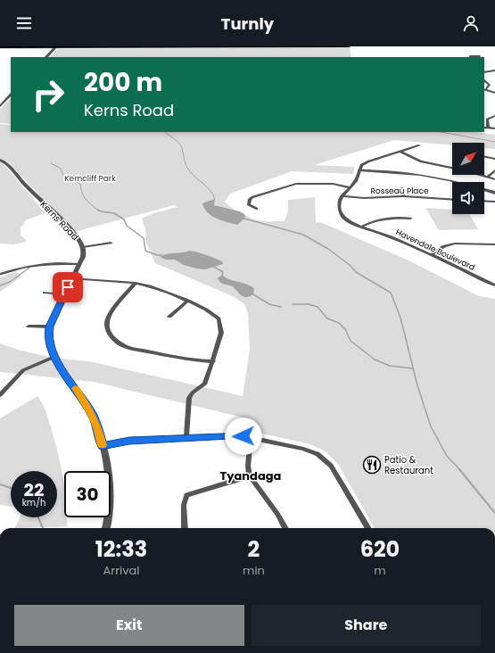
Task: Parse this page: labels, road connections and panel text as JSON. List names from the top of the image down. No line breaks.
{"streets":{"street":["Rosseau Place","Kerns Road","Havendale Boulevard"]},"crossings":[["Rosseau Place","Havendale Boulevard"]],"districts":["Tyandaga"],"parks":["Kerncliff Park"],"places":{"restaurant":["Patio & Restaurant"]},"north":"top right","page":{"header":"Turnly","turn":["200 m","Kerns Road"],"speed":"22 km/h","limit":"30","eta":["12:33","Arrival","2","min","620","m"],"buttons":["Exit","Share"]}}
